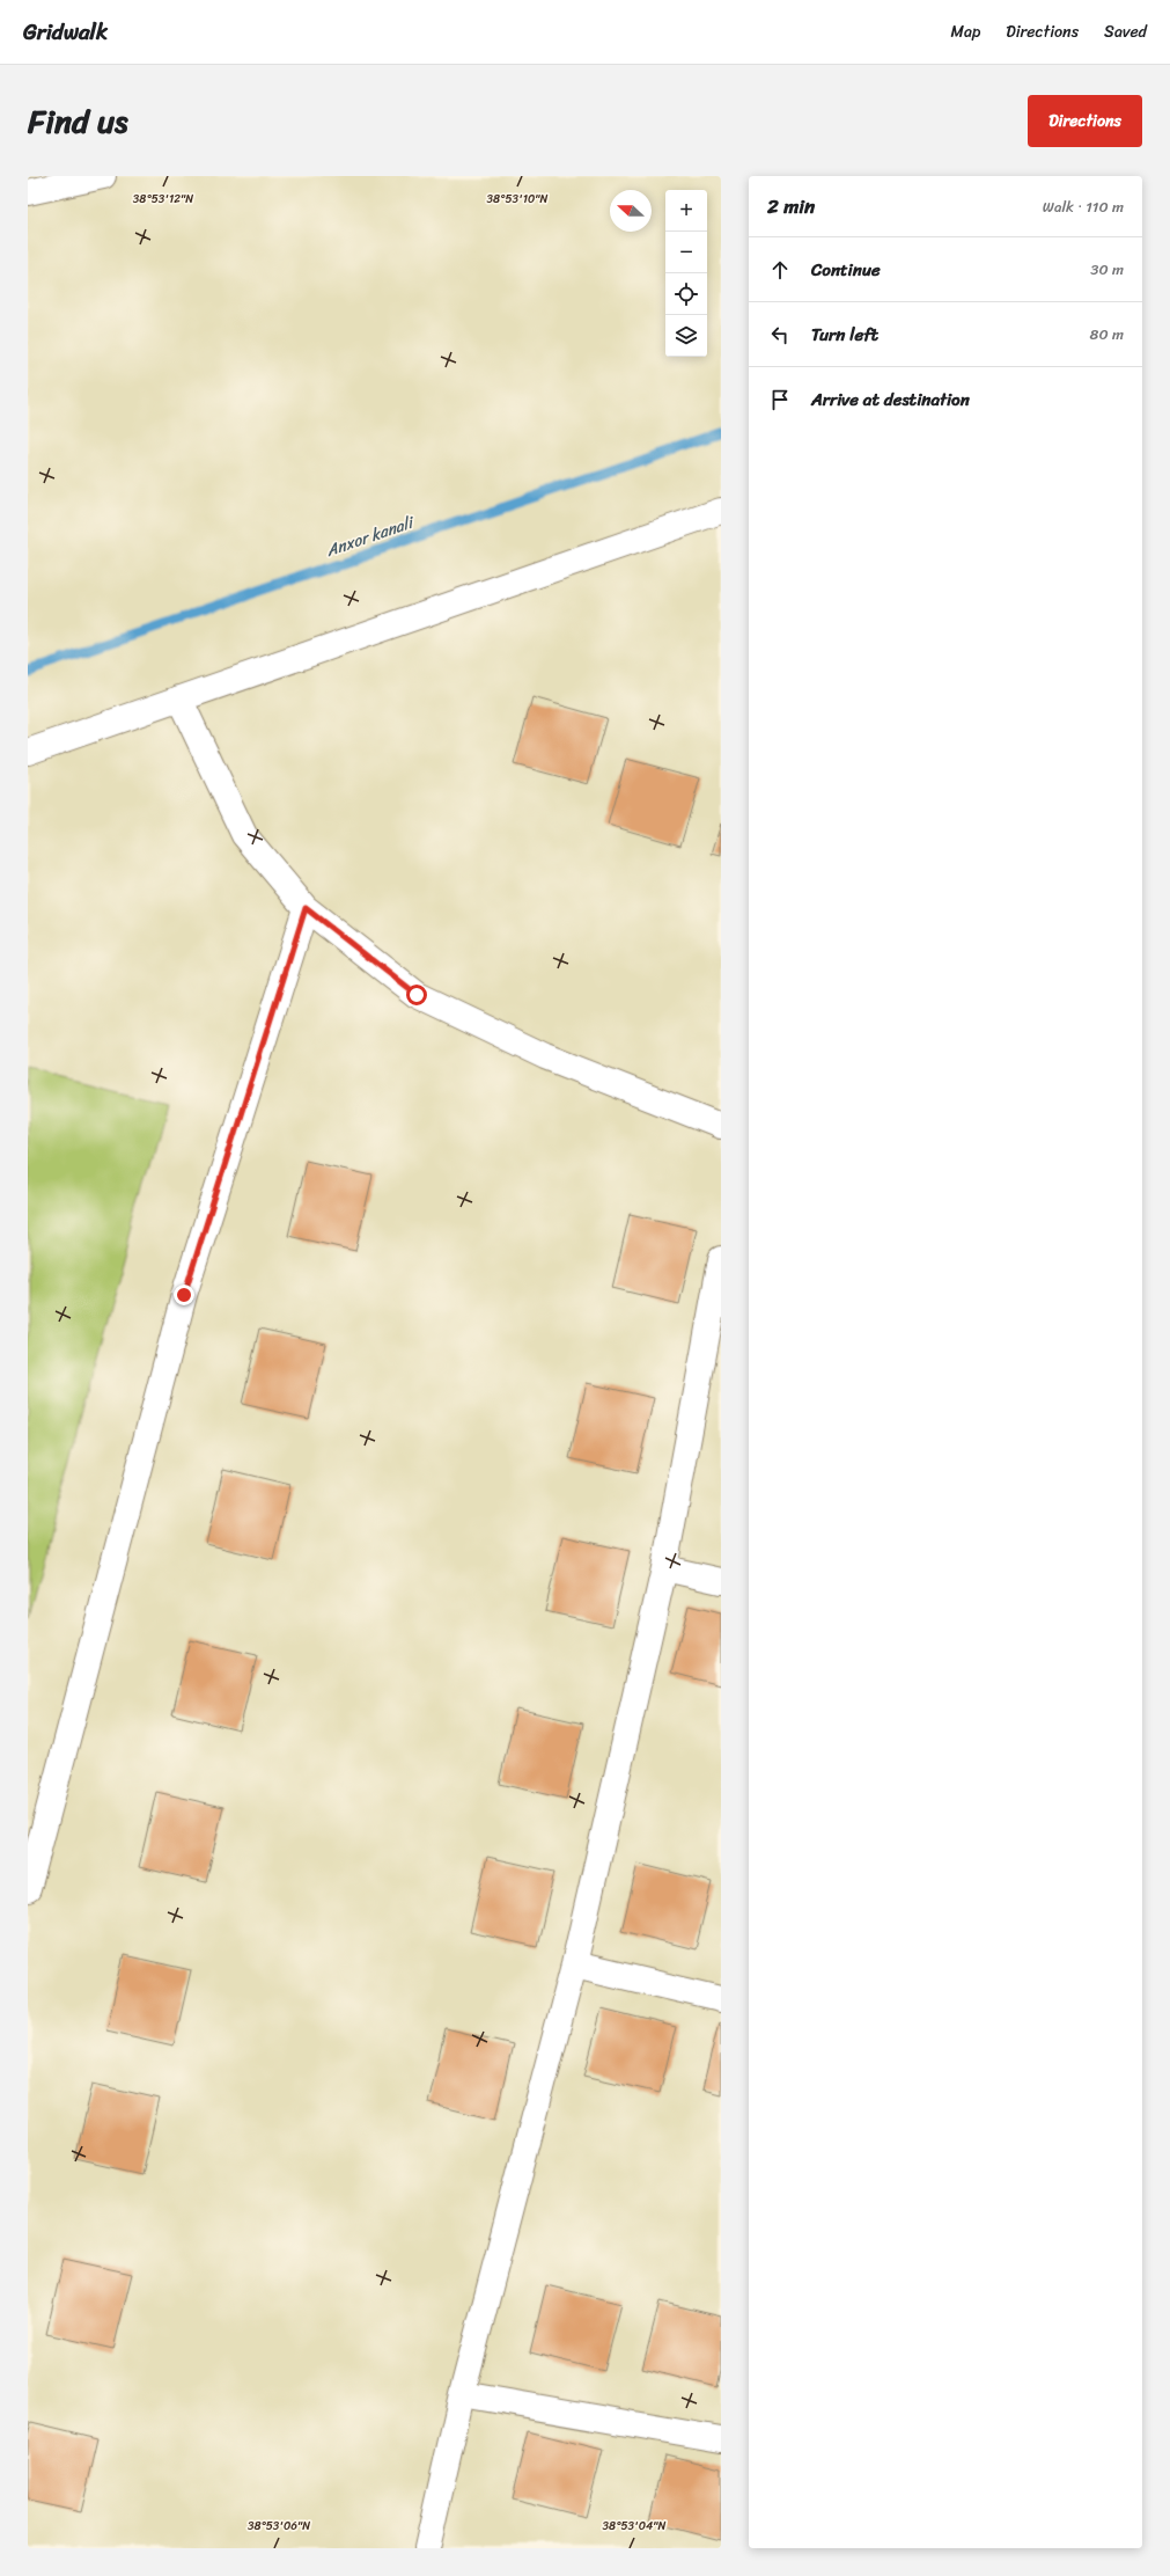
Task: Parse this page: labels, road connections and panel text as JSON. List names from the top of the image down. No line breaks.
{"water":["Anxor kanali"],"north":"left","page":{"header":"Gridwalk","nav":["Map","Directions","Saved"],"title":"Find us","buttons":"Directions","heading":["2 min","Walk · 110 m"],"map_buttons":["+","−"],"list":[["Continue","30 m"],["Turn left","80 m"],"Arrive at destination"]},"coordinates":["38°53'10\"N","38°53'12\"N","38°53'06\"N","38°53'04\"N"]}
